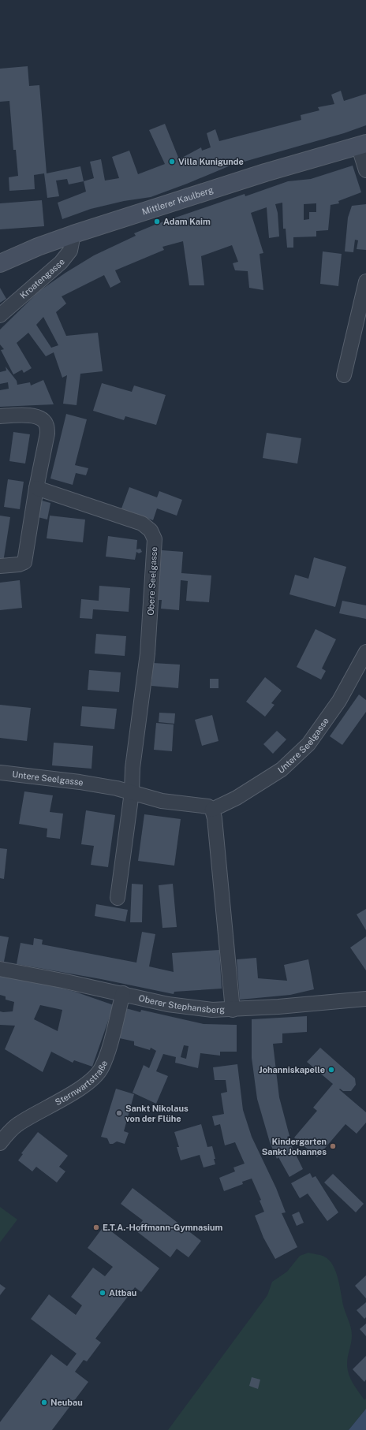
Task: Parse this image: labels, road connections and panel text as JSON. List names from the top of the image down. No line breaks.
{"streets":{"street":["Mittlerer Kaulberg","Kroatengasse","Obere Seelgasse","Untere Seelgasse","Oberer Stephansberg","Sternwartstraße"]},"crossings":[["Mittlerer Kaulberg","Kroatengasse"],["Obere Seelgasse","Untere Seelgasse"],["Oberer Stephansberg","Sternwartstraße"]],"places":["Villa Kunigunde","Adam Kaim","Johanniskapelle","Sankt Nikolaus von der Flühe","Kindergarten Sankt Johannes","E.T.A.-Hoffmann-Gymnasium","Altbau","Neubau"]}
